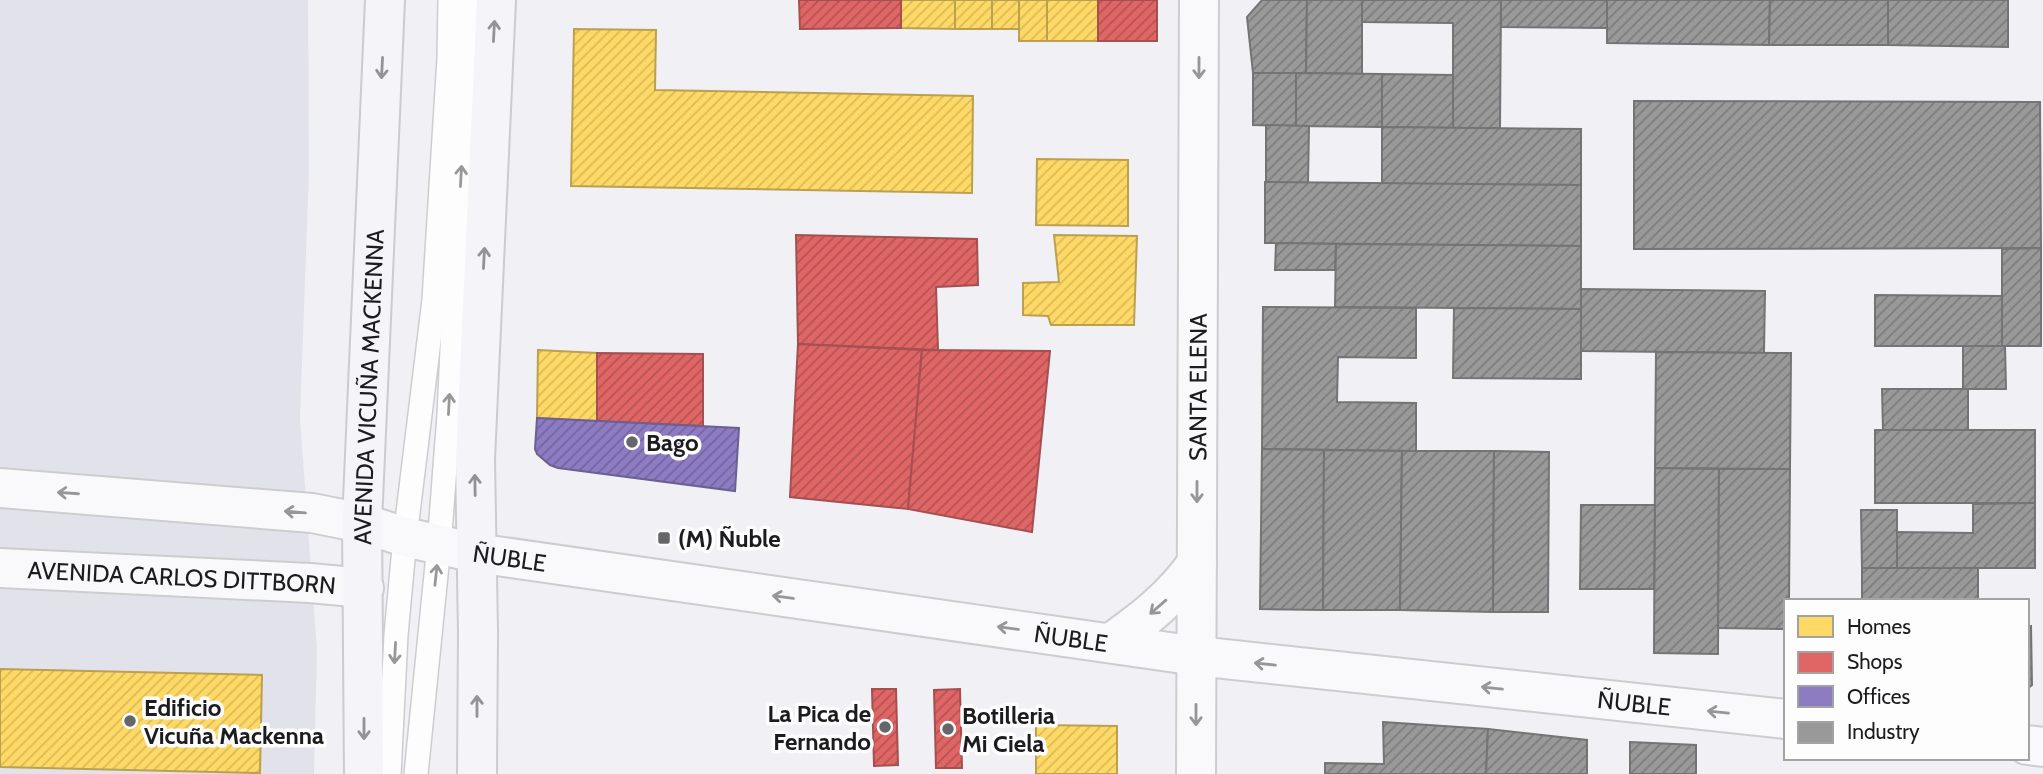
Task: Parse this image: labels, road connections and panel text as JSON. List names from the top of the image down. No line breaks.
{"streets":{"main road":["AVENIDA VICUÑA MACKENNA","SANTA ELENA","ÑUBLE","AVENIDA CARLOS DITTBORN"]},"crossings":[["AVENIDA VICUÑA MACKENNA","ÑUBLE"],["AVENIDA VICUÑA MACKENNA","AVENIDA CARLOS DITTBORN"],["SANTA ELENA","ÑUBLE"]],"one_way":["SANTA ELENA","ÑUBLE"],"places":{"other":["Bago","Edificio Vicuña Mackenna","La Pica de Fernando","Botilleria Mi Ciela"],"transit":["(M) Ñuble"]},"legend":["Homes","Shops","Offices","Industry"]}
